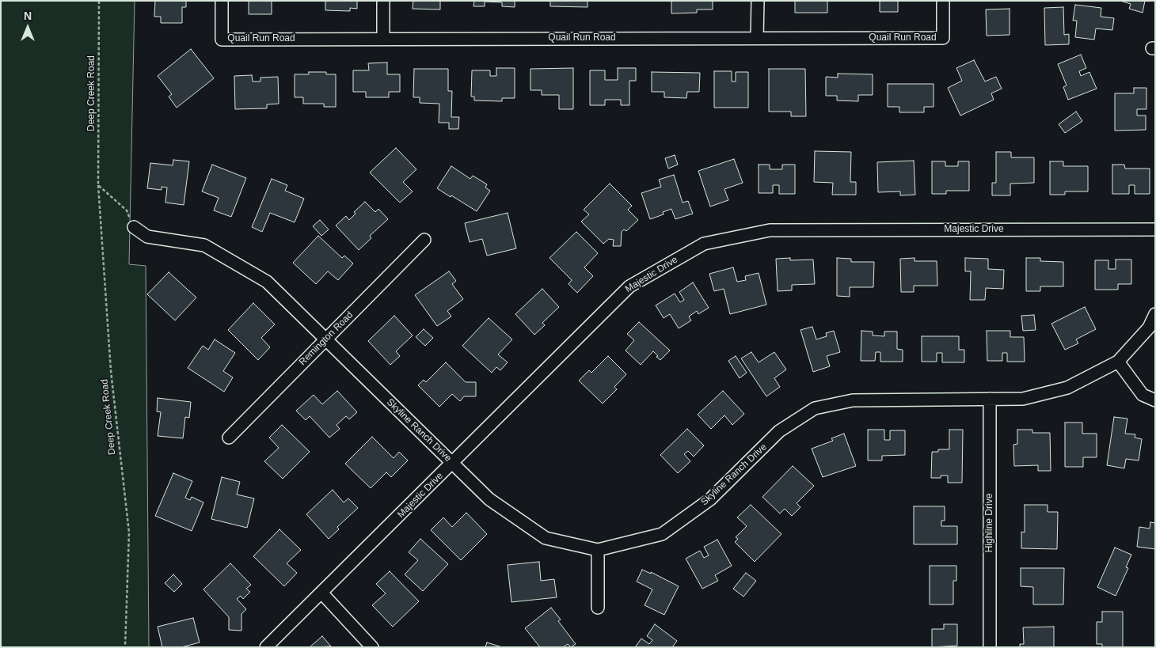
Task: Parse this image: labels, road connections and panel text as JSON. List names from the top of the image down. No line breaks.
{"streets":{"street":["Quail Run Road","Majestic Drive","Remington Road","Skyline Ranch Drive","Highline Drive"],"path":["Deep Creek Road"]},"crossings":[["Majestic Drive","Skyline Ranch Drive"],["Remington Road","Skyline Ranch Drive"],["Skyline Ranch Drive","Highline Drive"]],"north":"top"}
